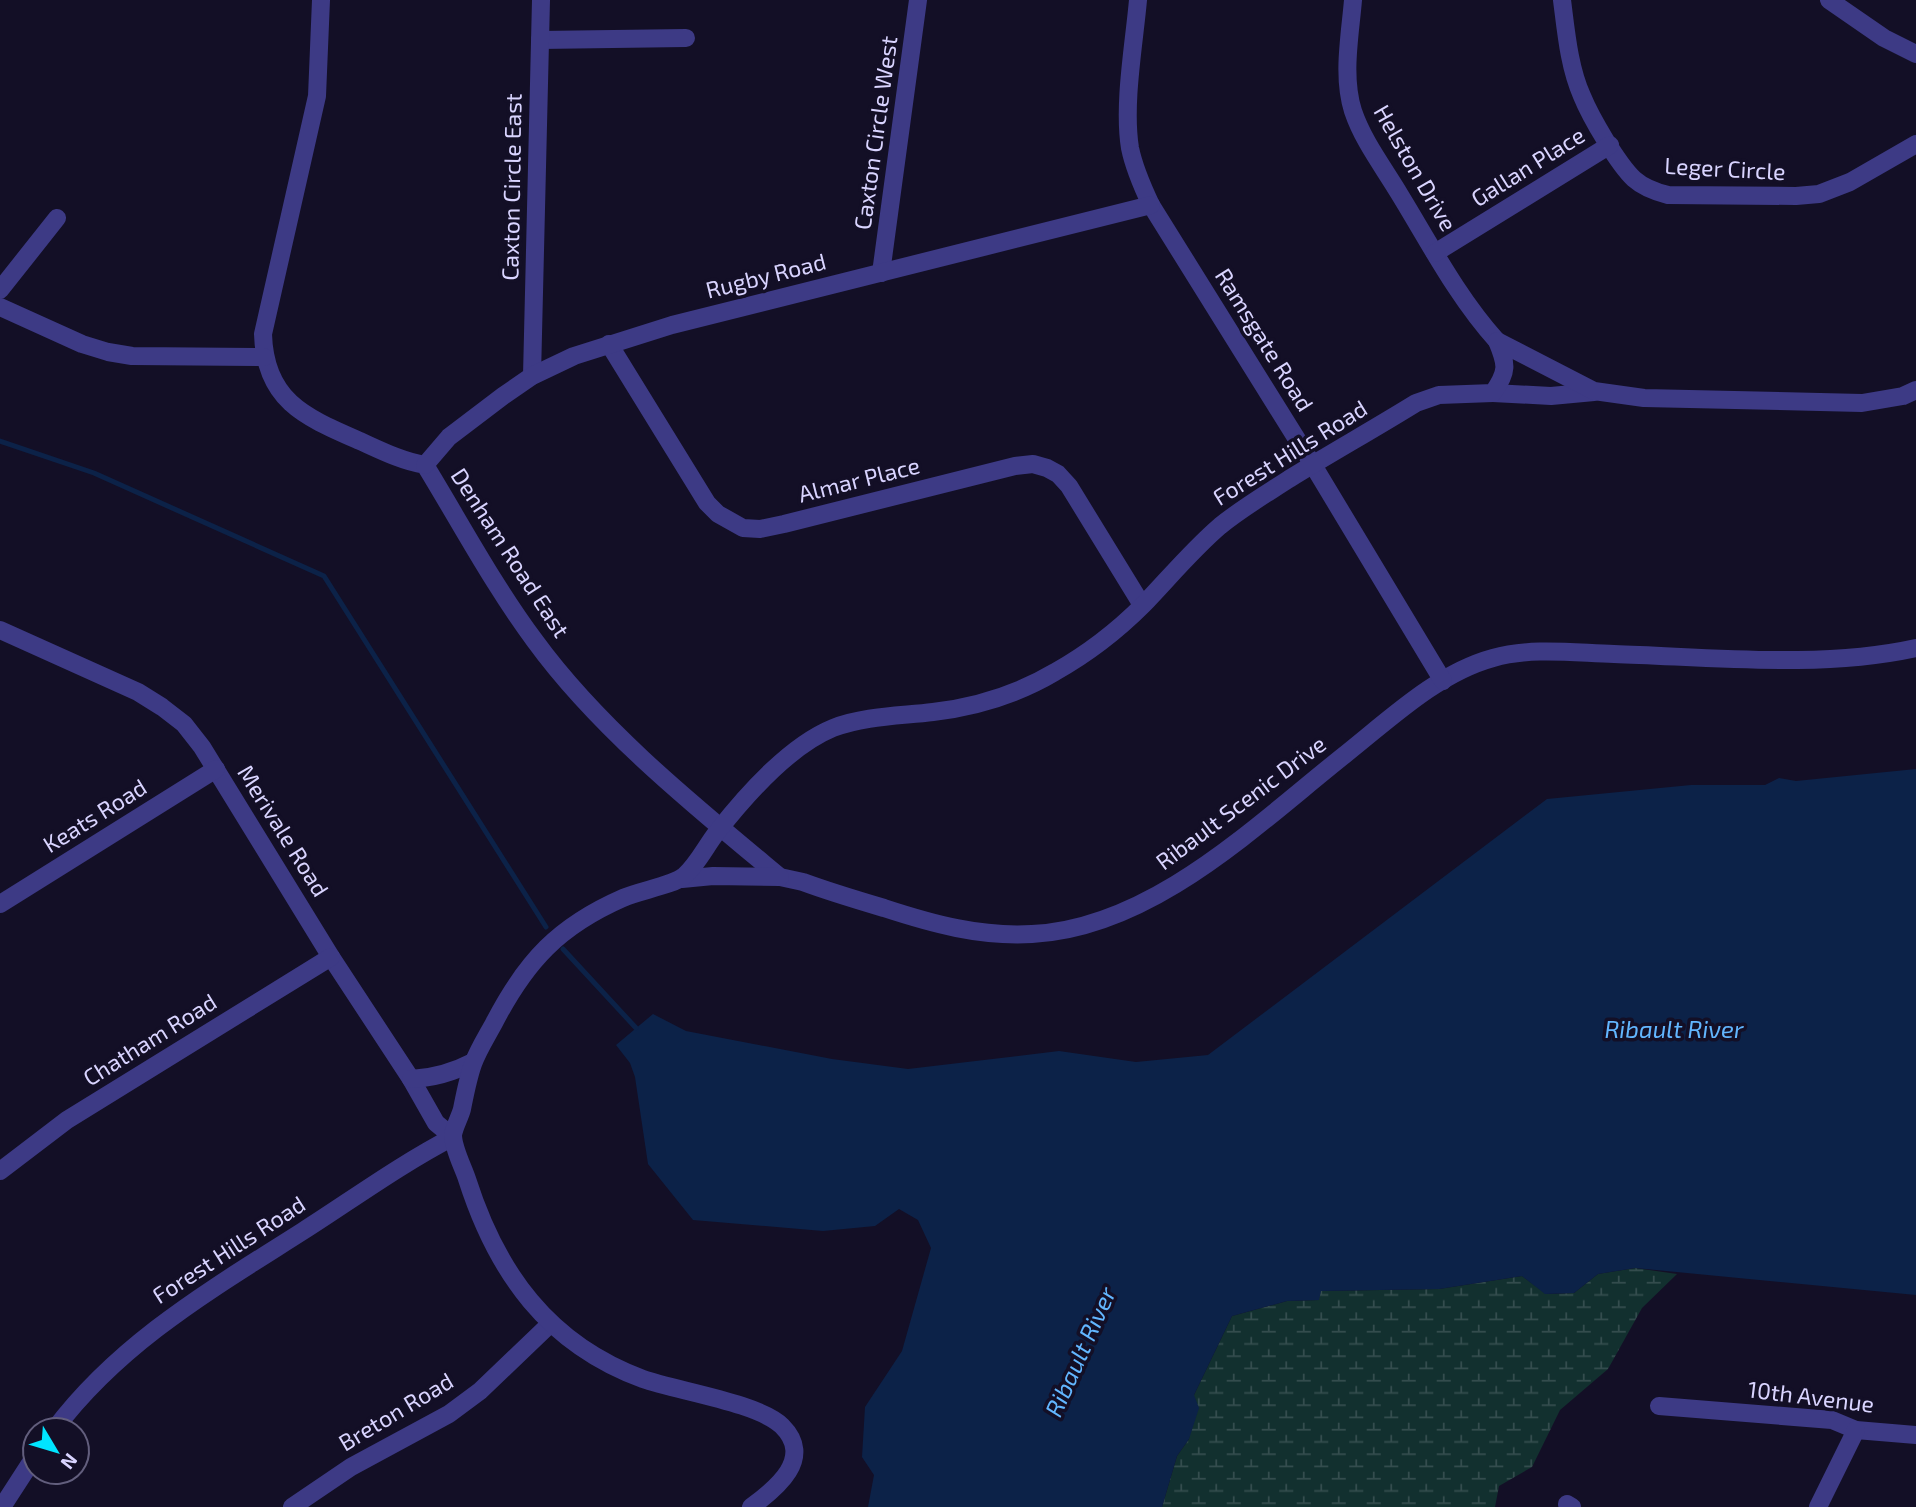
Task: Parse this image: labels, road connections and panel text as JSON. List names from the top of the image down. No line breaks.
{"streets":{"street":["Caxton Circle West","Gallan Place","Helston Drive","Leger Circle","Caxton Circle East","Rugby Road","Ramsgate Road","Forest Hills Road","Almar Place","Denham Road East","Ribault Scenic Drive","Keats Road","Merivale Road","Chatham Road","10th Avenue","Breton Road"]},"crossings":[["Caxton Circle West","Rugby Road"],["Gallan Place","Helston Drive"],["Gallan Place","Leger Circle"],["Caxton Circle East","Rugby Road"],["Rugby Road","Ramsgate Road"],["Rugby Road","Almar Place"],["Rugby Road","Denham Road East"],["Ramsgate Road","Forest Hills Road"],["Ramsgate Road","Ribault Scenic Drive"],["Forest Hills Road","Almar Place"],["Forest Hills Road","Denham Road East"],["Forest Hills Road","Ribault Scenic Drive"],["Forest Hills Road","Merivale Road"],["Denham Road East","Ribault Scenic Drive"],["Keats Road","Merivale Road"],["Merivale Road","Chatham Road"]],"water":["Ribault River"],"north":"bottom right"}
